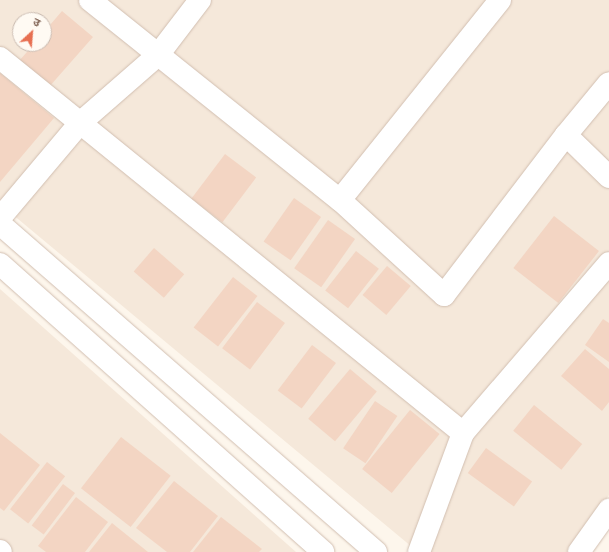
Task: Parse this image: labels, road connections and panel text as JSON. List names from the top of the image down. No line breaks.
{"north":"top right"}
